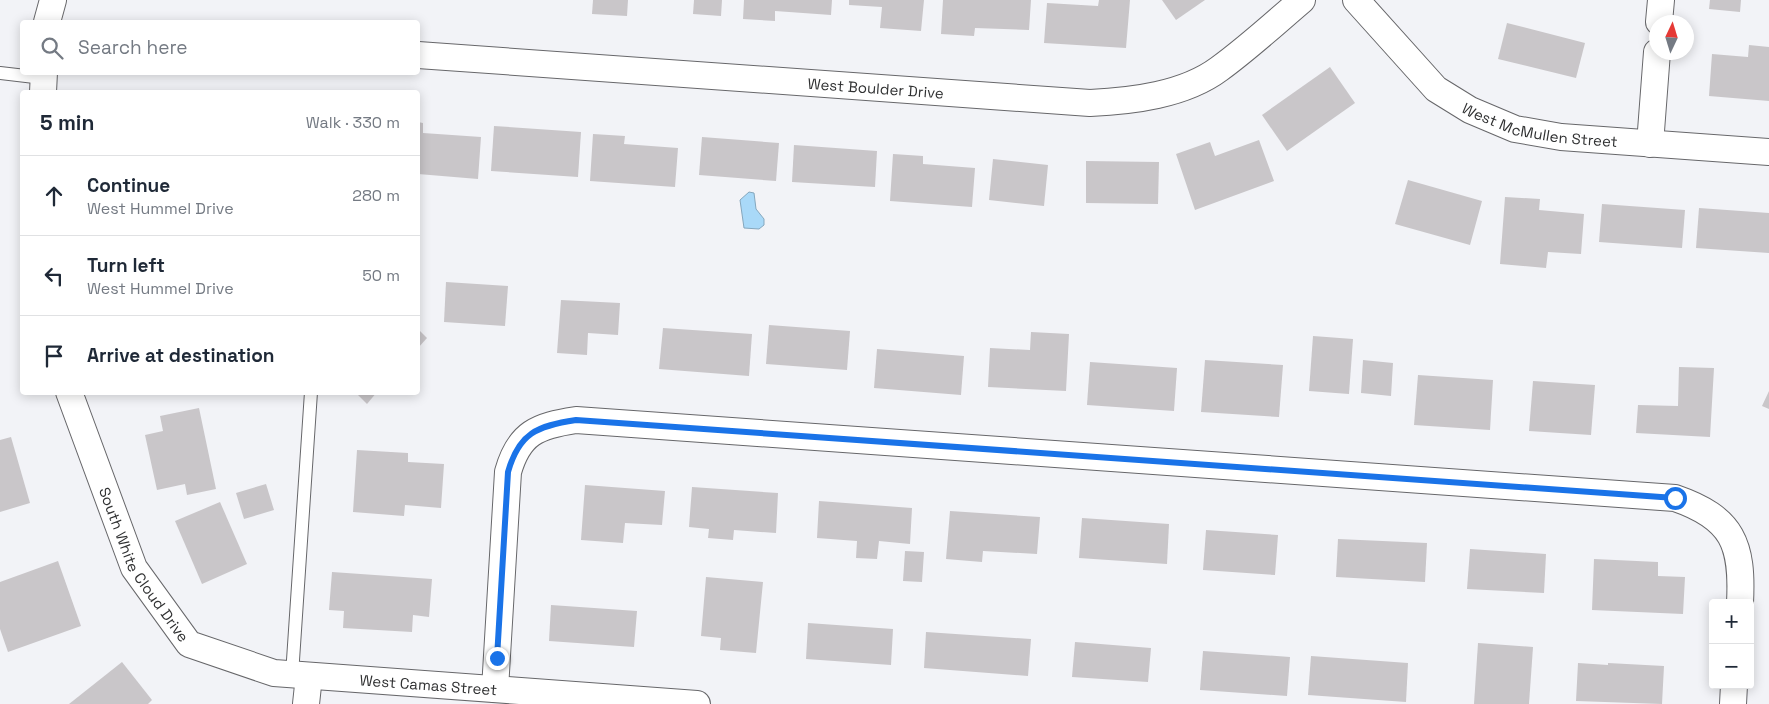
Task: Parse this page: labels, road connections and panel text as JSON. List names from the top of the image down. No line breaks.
{"streets":{"street":["West Boulder Drive","West McMullen Street","South White Cloud Drive","West Camas Street"]},"crossings":[["South White Cloud Drive","West Camas Street"]],"north":"top","page":{"search":"Search here","heading":["5 min","Walk · 330 m"],"list":[["Continue","West Hummel Drive","280 m"],["Turn left","West Hummel Drive","50 m"],"Arrive at destination"],"map_buttons":["+","−"]}}
